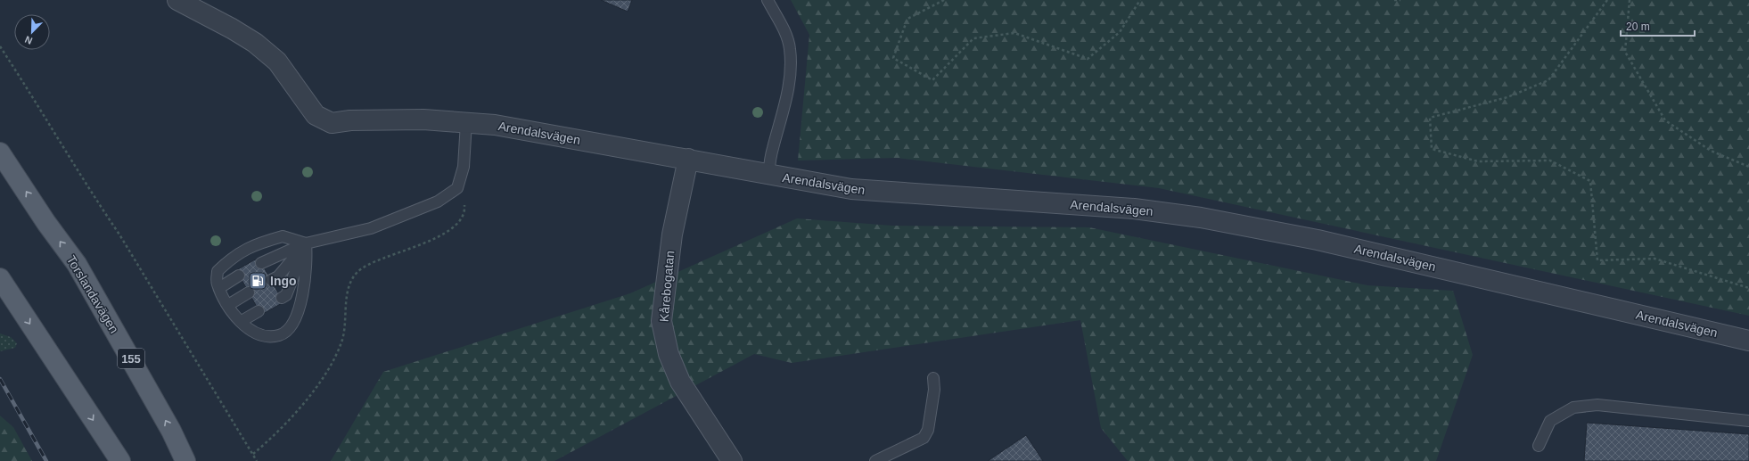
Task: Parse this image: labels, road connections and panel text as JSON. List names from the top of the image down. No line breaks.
{"streets":{"main road":["Torslandavägen","155"],"street":["Arendalsvägen","Kårebogatan"]},"crossings":[["Arendalsvägen","Kårebogatan"]],"places":{"fuel station":["Ingo"]},"scale_bar":"20 m","north":"bottom left"}
